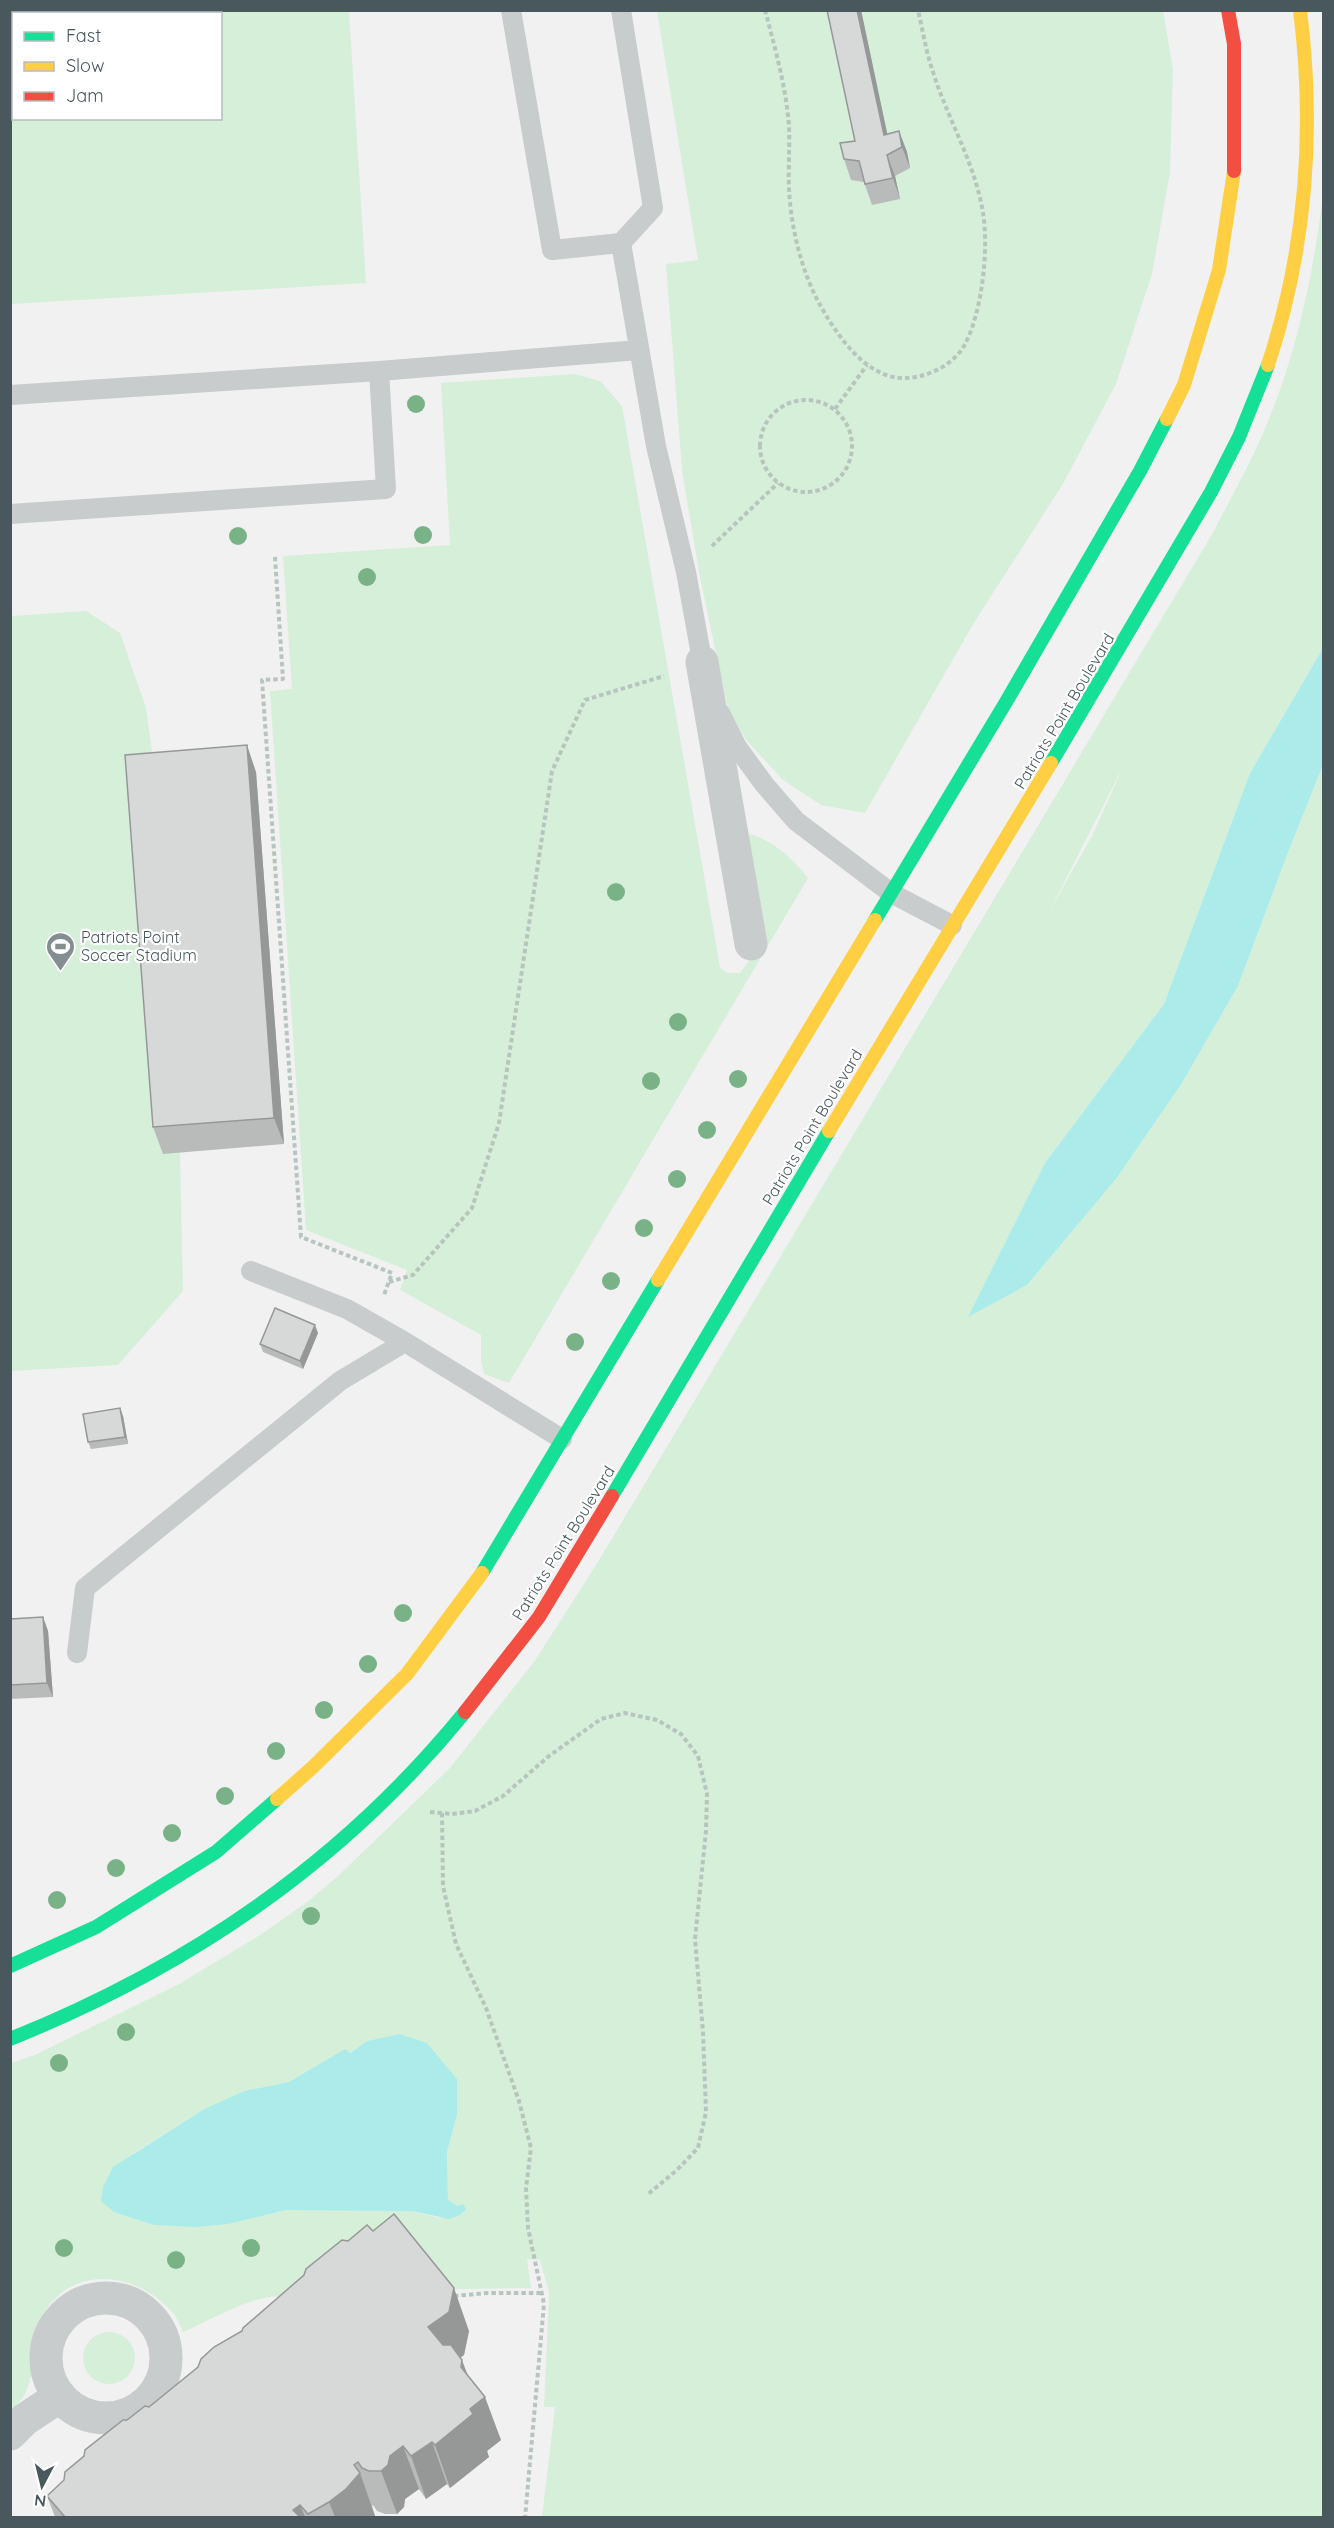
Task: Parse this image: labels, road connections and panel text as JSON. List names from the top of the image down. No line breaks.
{"streets":{"street":["Patriots Point Boulevard"]},"places":{"sports":["Patriots Point Soccer Stadium"]},"legend":["Fast","Slow","Jam"],"north":"bottom"}
